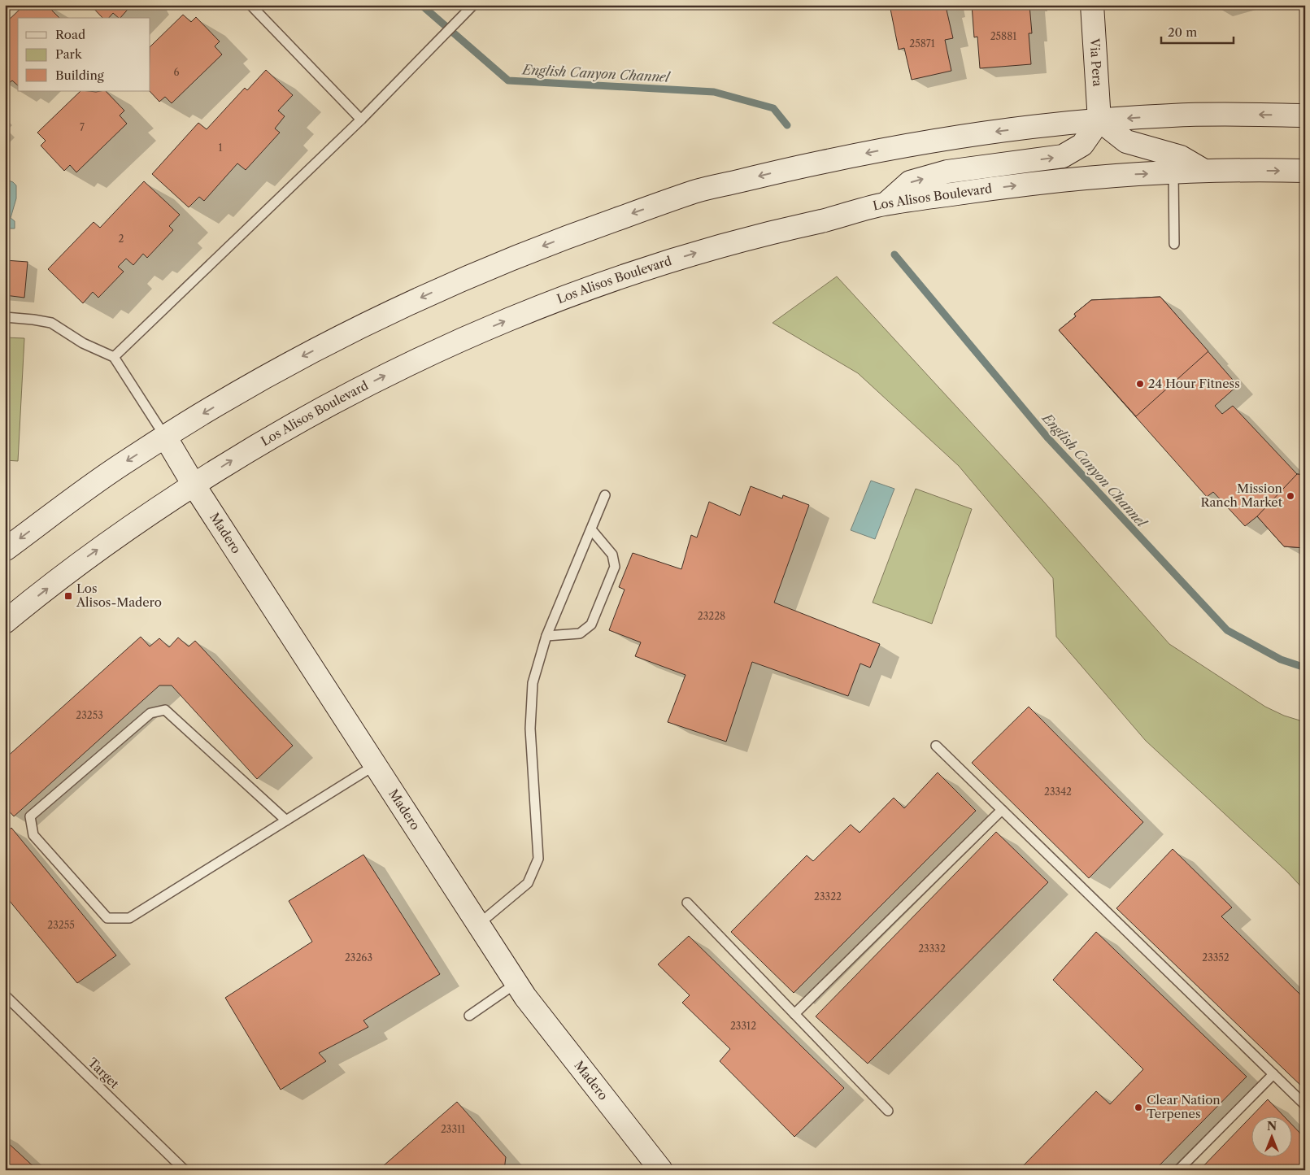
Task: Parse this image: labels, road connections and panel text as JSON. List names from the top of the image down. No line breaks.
{"streets":{"main road":["Via Pera","Los Alisos Boulevard","Madero"],"lane":["Target"]},"crossings":[["Los Alisos Boulevard","Madero"]],"water":["English Canyon Channel"],"places":{"other":["24 Hour Fitness","Mission Ranch Market","Clear Nation Terpenes"],"transit":["Los Alisos-Madero"]},"house_numbers":["25881","25871","6","7","1","2","23228","23253","23342","23322","23255","23332","23263","23352","23312","23311"],"legend":["Road","Park","Building"],"scale_bar":"20 m","north":"top"}
